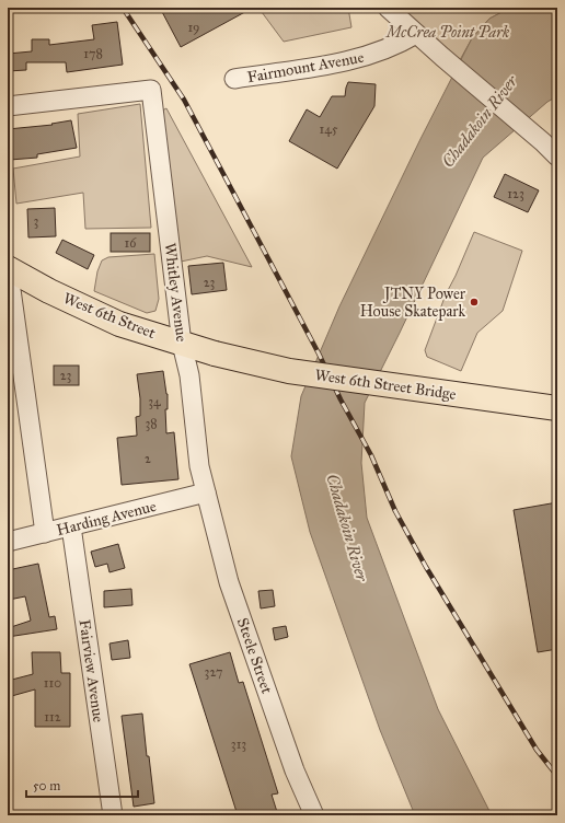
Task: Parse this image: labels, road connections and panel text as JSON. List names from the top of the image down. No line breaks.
{"streets":{"main road":["West 6th Street","West 6th Street Bridge"],"street":["Fairmount Avenue","Whitley Avenue","Harding Avenue","Steele Street","Fairview Avenue"]},"crossings":[["Whitley Avenue","West 6th Street"],["Whitley Avenue","Harding Avenue"],["Whitley Avenue","Steele Street"],["West 6th Street","West 6th Street Bridge"],["Harding Avenue","Steele Street"],["Harding Avenue","Fairview Avenue"]],"water":["Chadakoin River"],"parks":["McCrea Point Park"],"places":["JTNY Power House Skatepark"],"house_numbers":["19","178","145","123","3","16","23","23","34","38","2","327","110","112","313"],"scale_bar":"50 m"}
